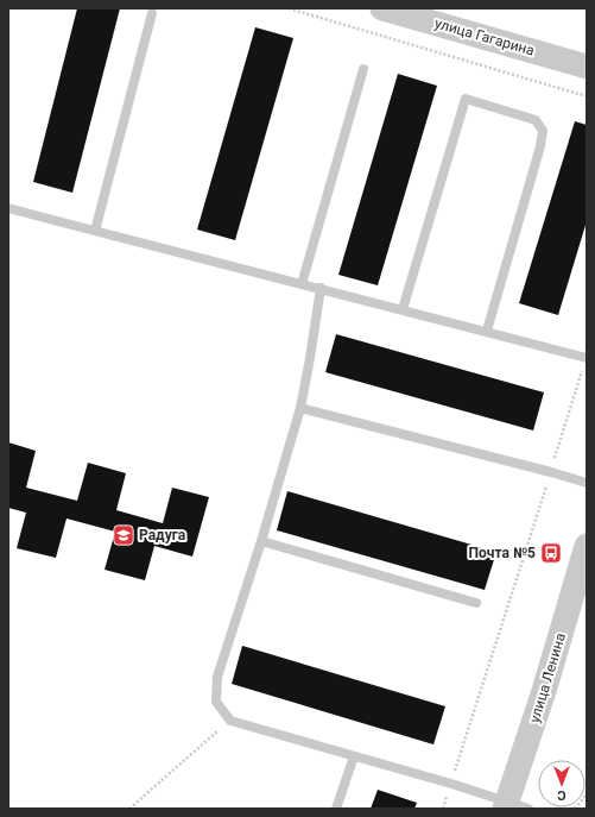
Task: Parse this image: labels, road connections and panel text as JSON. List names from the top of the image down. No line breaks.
{"streets":{"street":["улица Гагарина","улица Ленина"]},"places":{"school or university":["Радуга"],"bus stop":["Почта №5"]},"north":"bottom"}
